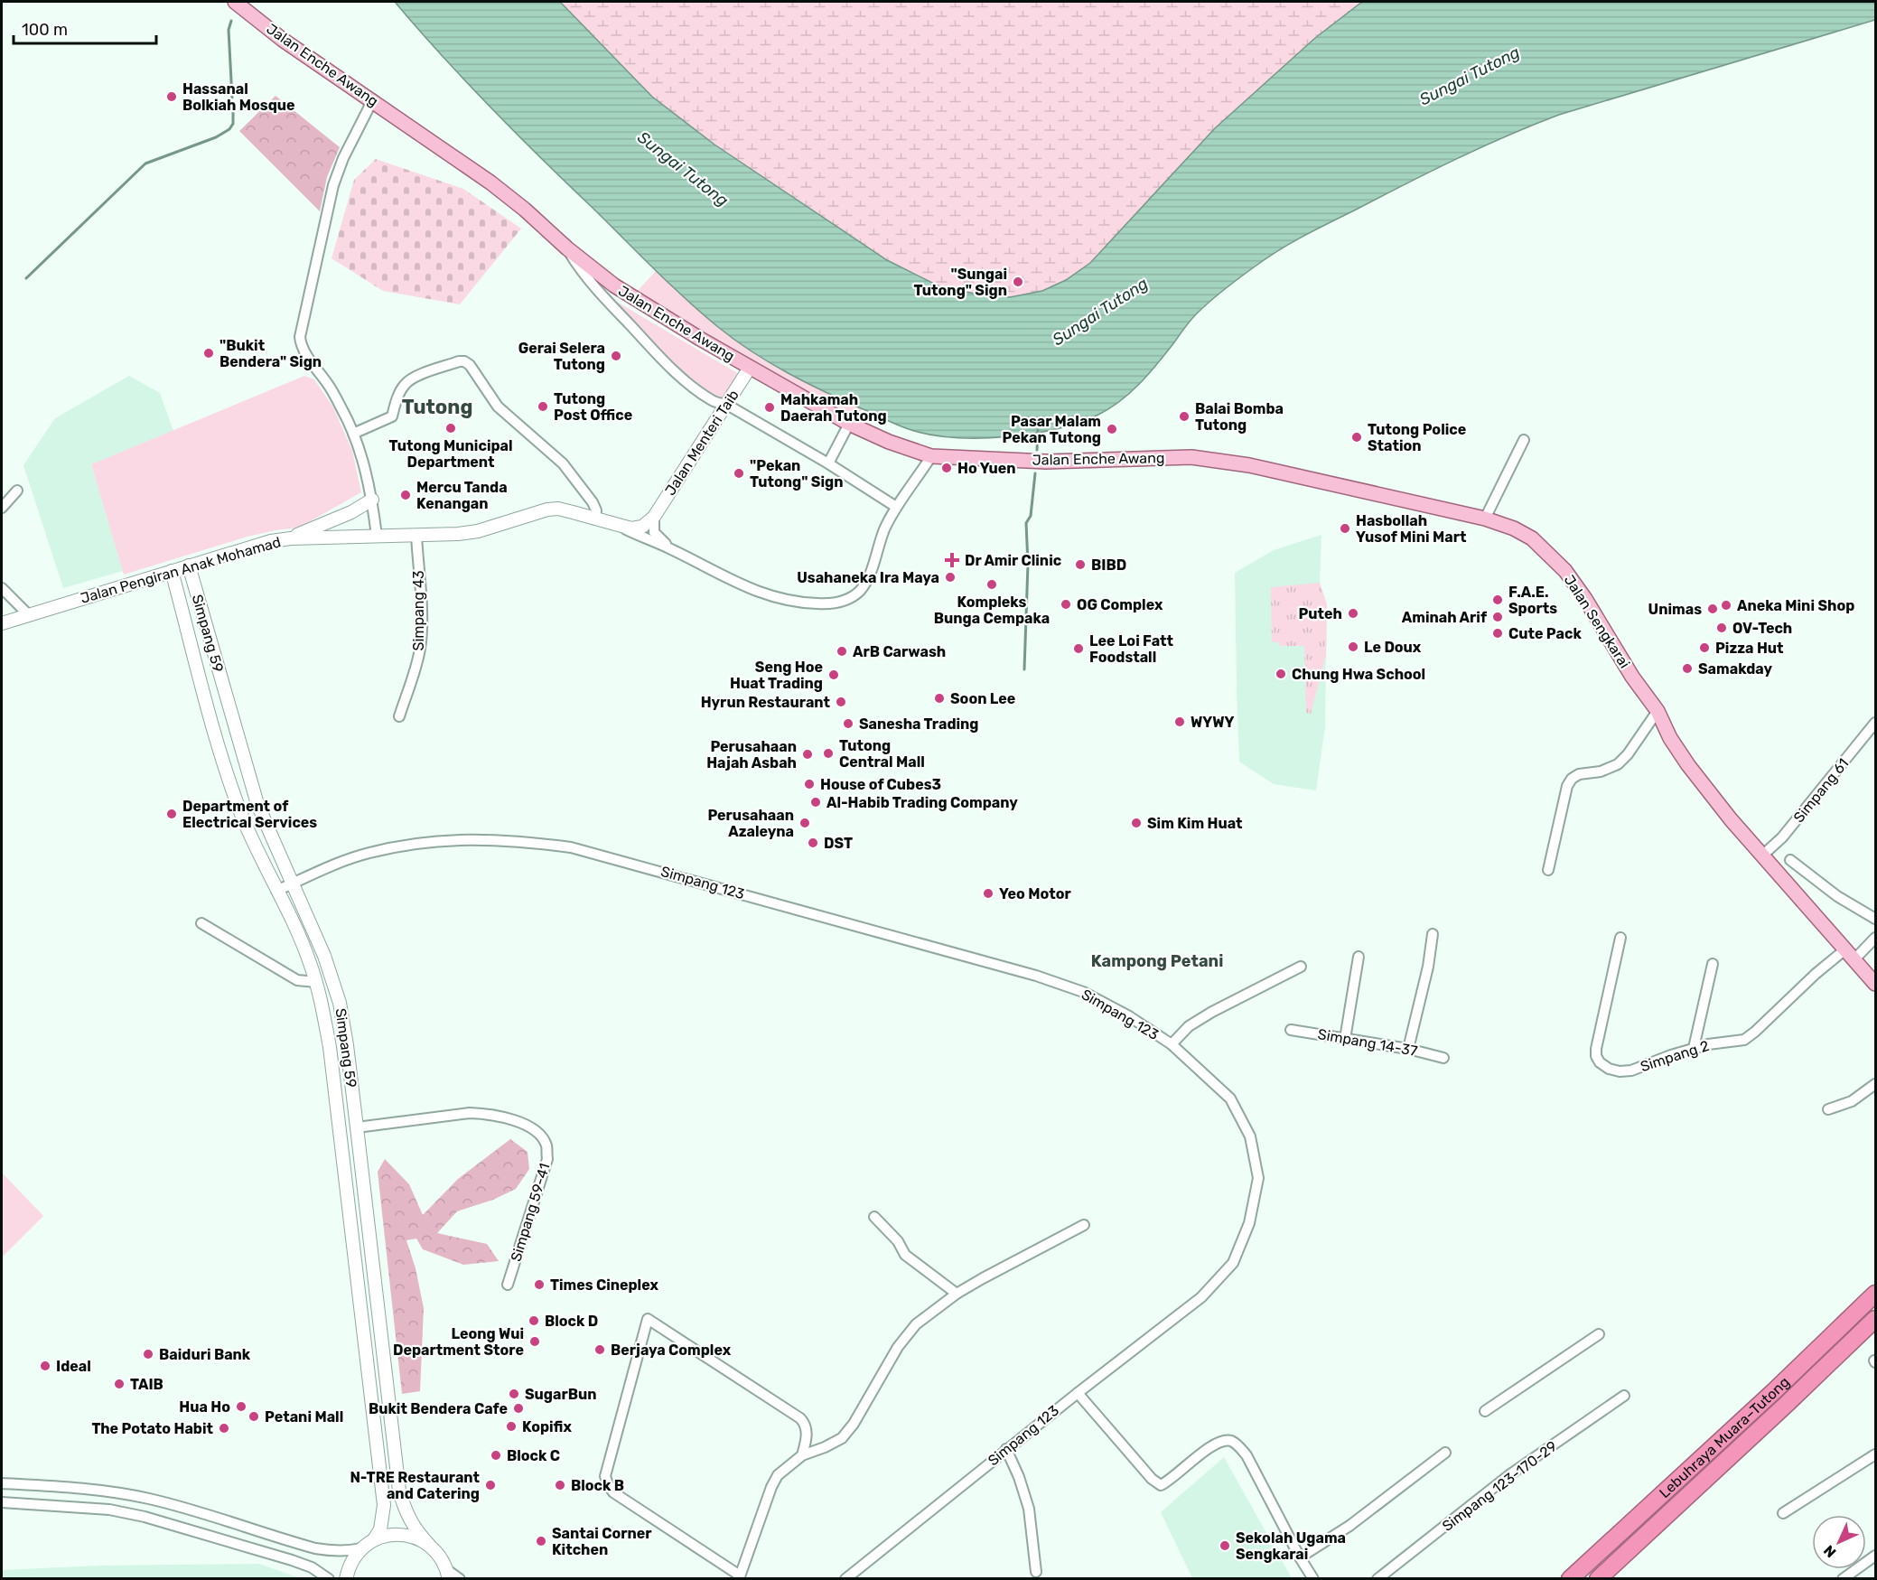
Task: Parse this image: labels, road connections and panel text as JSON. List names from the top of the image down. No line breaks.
{"streets":{"highway":["Lebuhraya Muara–Tutong"],"main road":["Jalan Enche Awang","Jalan Sengkarai"],"street":["Jalan Menteri Taib","Jalan Pengiran Anak Mohamad","Simpang 43","Simpang 59","Simpang 61","Simpang 123","Simpang 14-37","Simpang 2","Simpang 59-41","Simpang 123-170-29"]},"crossings":[["Jalan Enche Awang","Jalan Menteri Taib"],["Jalan Enche Awang","Jalan Sengkarai"],["Jalan Menteri Taib","Jalan Pengiran Anak Mohamad"],["Jalan Pengiran Anak Mohamad","Simpang 43"],["Jalan Pengiran Anak Mohamad","Simpang 59"],["Jalan Sengkarai","Simpang 61"],["Jalan Sengkarai","Simpang 2"],["Simpang 59","Simpang 123"],["Simpang 59","Simpang 59-41"]],"districts":["Tutong","Kampong Petani"],"water":["Sungai Tutong"],"places":{"other":["Hassanal Bolkiah Mosque","\"Sungai Tutong\" Sign","\"Bukit Bendera\" Sign","Gerai Selera Tutong","Tutong Post Office","Mahkamah Daerah Tutong","Balai Bomba Tutong","Tutong Municipal Department","Pasar Malam Pekan Tutong","Tutong Police Station","Ho Yuen","\"Pekan Tutong\" Sign","Mercu Tanda Kenangan","Hasbollah Yusof Mini Mart","BIBD","Usahaneka Ira Maya","Kompleks Bunga Cempaka","F.A.E. Sports","OG Complex","Aneka Mini Shop","Unimas","Puteh","Aminah Arif","OV-Tech","Cute Pack","Le Doux","Pizza Hut","Lee Loi Fatt Foodstall","ArB Carwash","Samakday","Chung Hwa School","Seng Hoe Huat Trading","Soon Lee","Hyrun Restaurant","WYWY","Sanesha Trading","Tutong Central Mall","Perusahaan Hajah Asbah","House of Cubes3","Al-Habib Trading Company","Department of Electrical Services","Perusahaan Azaleyna","Sim Kim Huat","DST","Yeo Motor","Times Cineplex","Block D","Leong Wui Department Store","Berjaya Complex","Baiduri Bank","Ideal","TAIB","SugarBun","Hua Ho","Bukit Bendera Cafe","Petani Mall","Kopifix","The Potato Habit","Block C","N-TRE Restaurant and Catering","Block B","Santai Corner Kitchen","Sekolah Ugama Sengkarai"],"health":["Dr Amir Clinic"]},"scale_bar":"100 m","north":"bottom left"}
